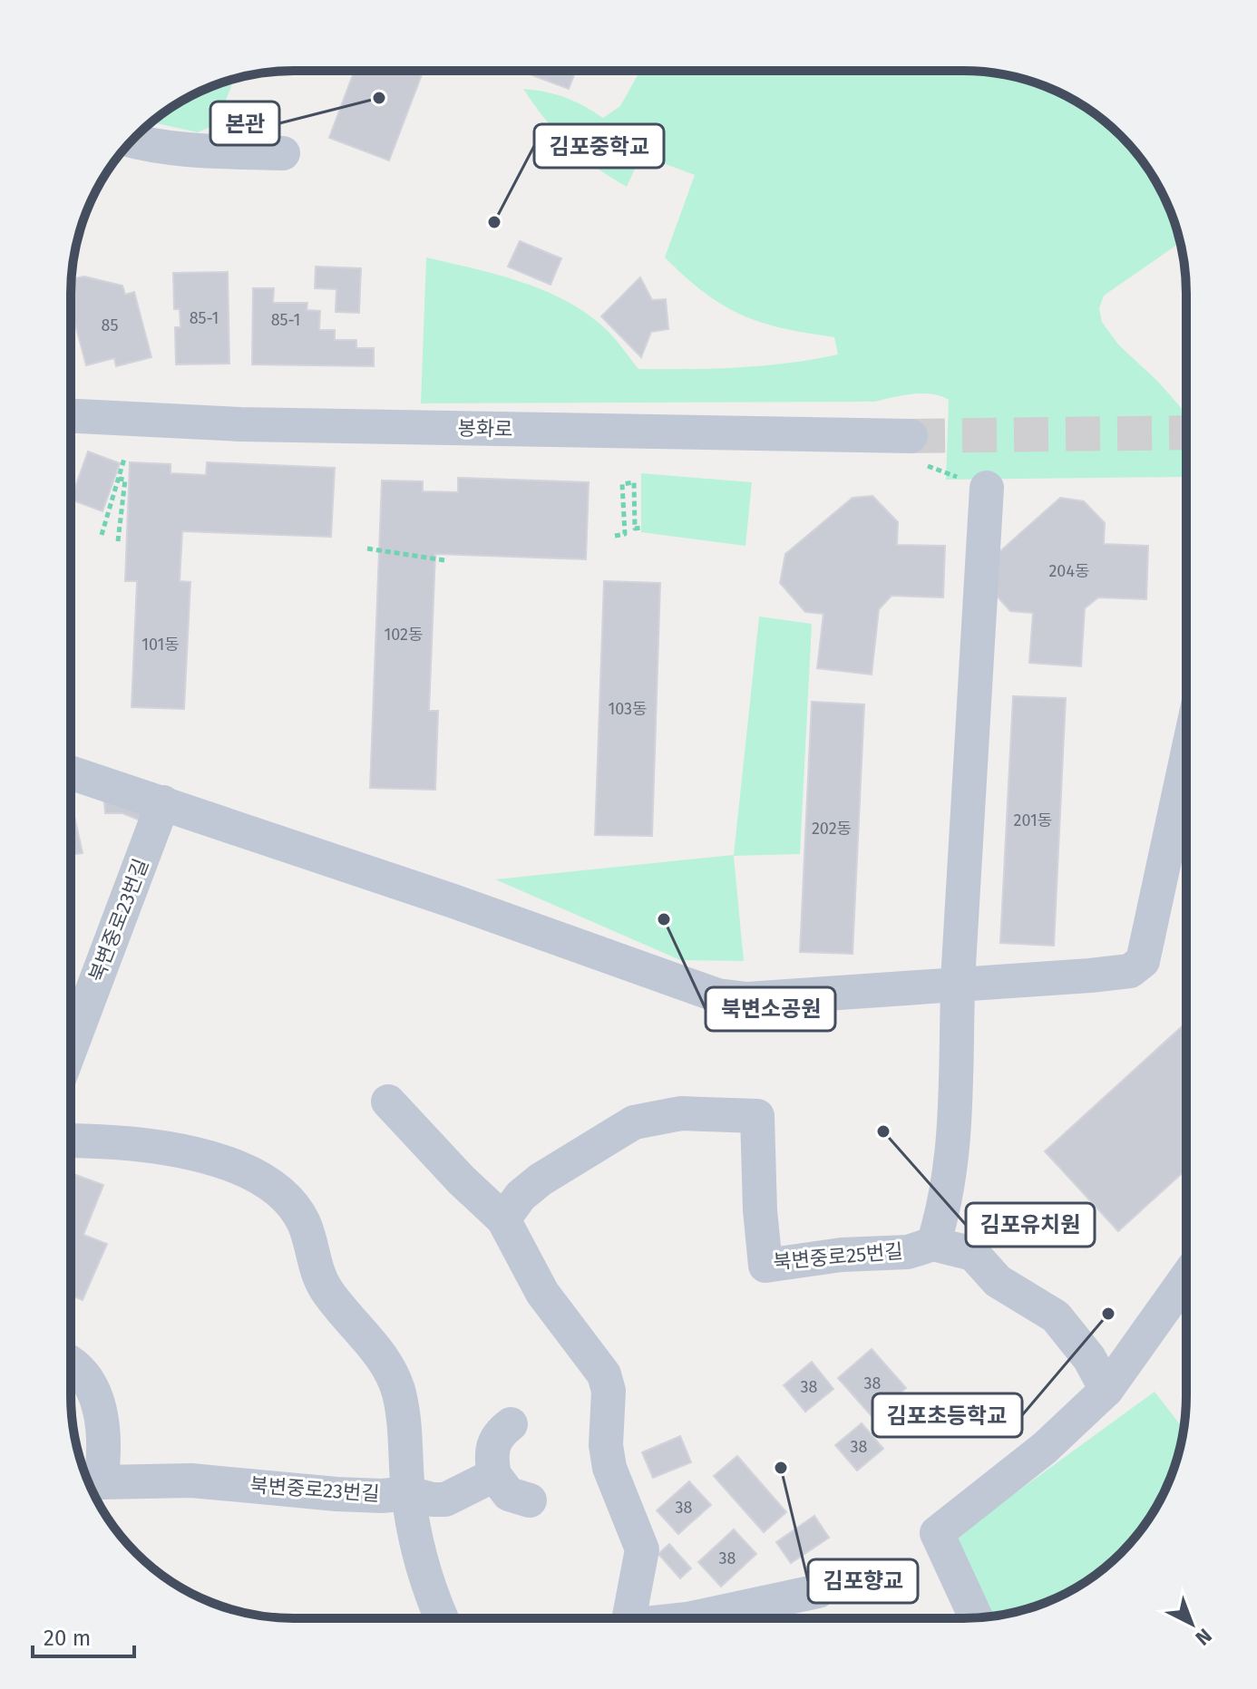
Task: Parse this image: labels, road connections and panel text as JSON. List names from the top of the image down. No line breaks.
{"streets":{"street":["봉화로","북변중로23번길","북변중로25번길"]},"places":["본관","김포중학교","북변소공원","김포유치원","김포초등학교","김포향교"],"house_numbers":["85-1","85-1","85","204동","102동","101동","103동","201동","202동","38","38","38","38","38"],"scale_bar":"20 m","north":"bottom right"}
